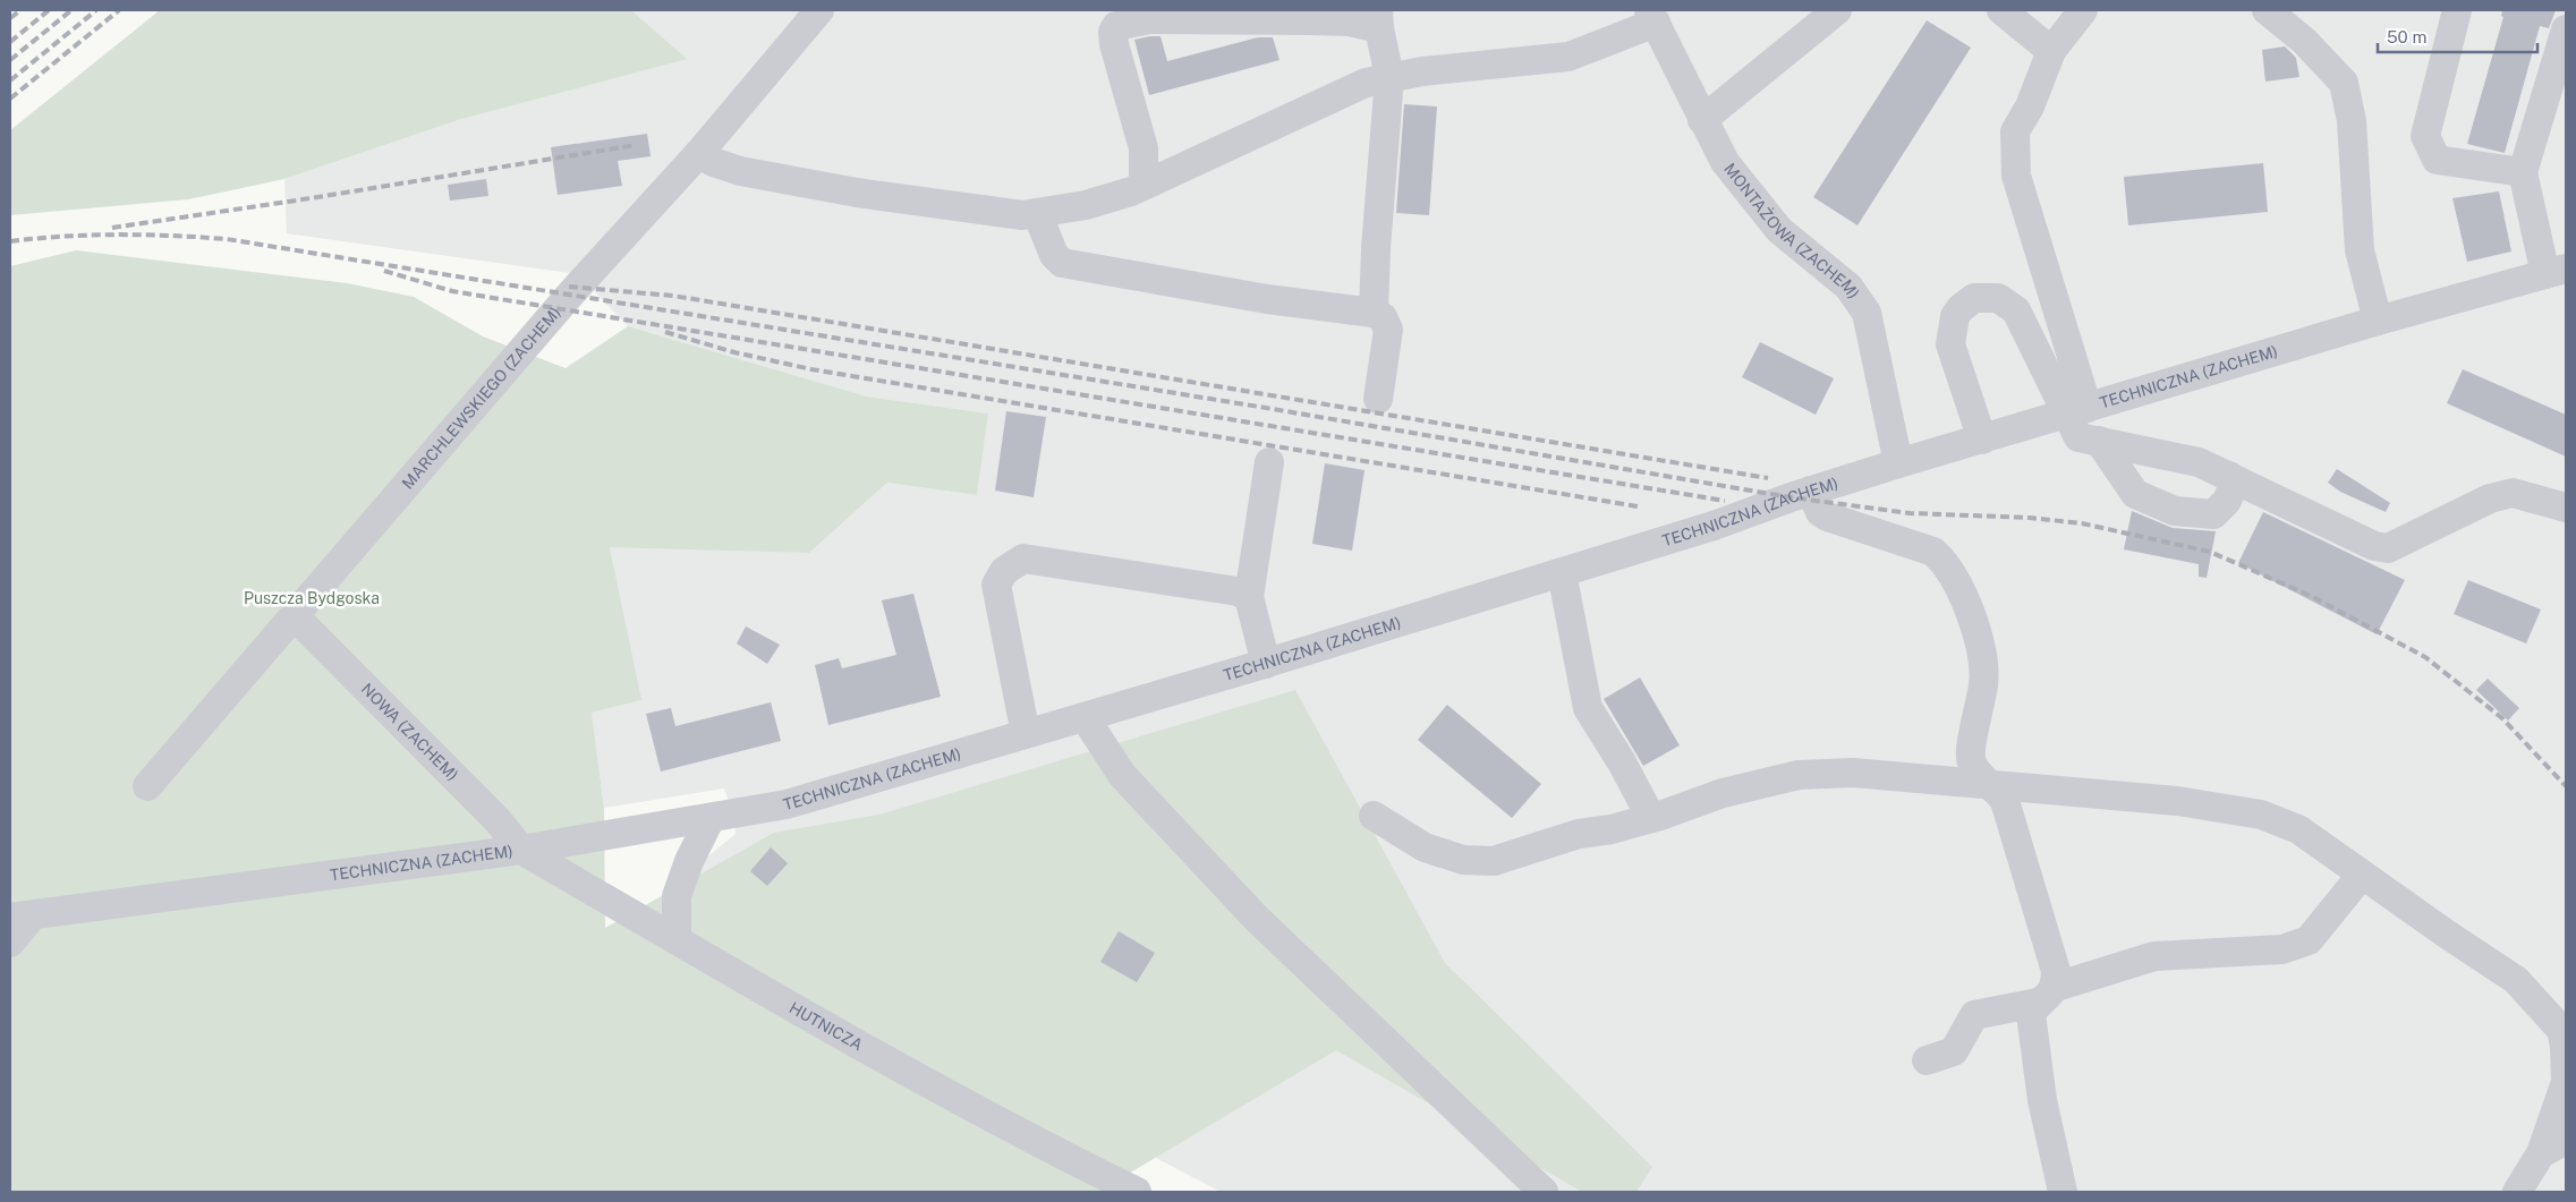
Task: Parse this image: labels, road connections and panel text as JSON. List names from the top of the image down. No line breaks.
{"streets":{"street":["MONTAŻOWA (ZACHEM)","TECHNICZNA (ZACHEM)","MARCHLEWSKIEGO (ZACHEM)","NOWA (ZACHEM)","HUTNICZA"]},"crossings":[["MONTAŻOWA (ZACHEM)","TECHNICZNA (ZACHEM)"],["TECHNICZNA (ZACHEM)","NOWA (ZACHEM)"],["TECHNICZNA (ZACHEM)","HUTNICZA"],["MARCHLEWSKIEGO (ZACHEM)","NOWA (ZACHEM)"],["NOWA (ZACHEM)","HUTNICZA"]],"parks":["Puszcza Bydgoska"],"scale_bar":"50 m"}
